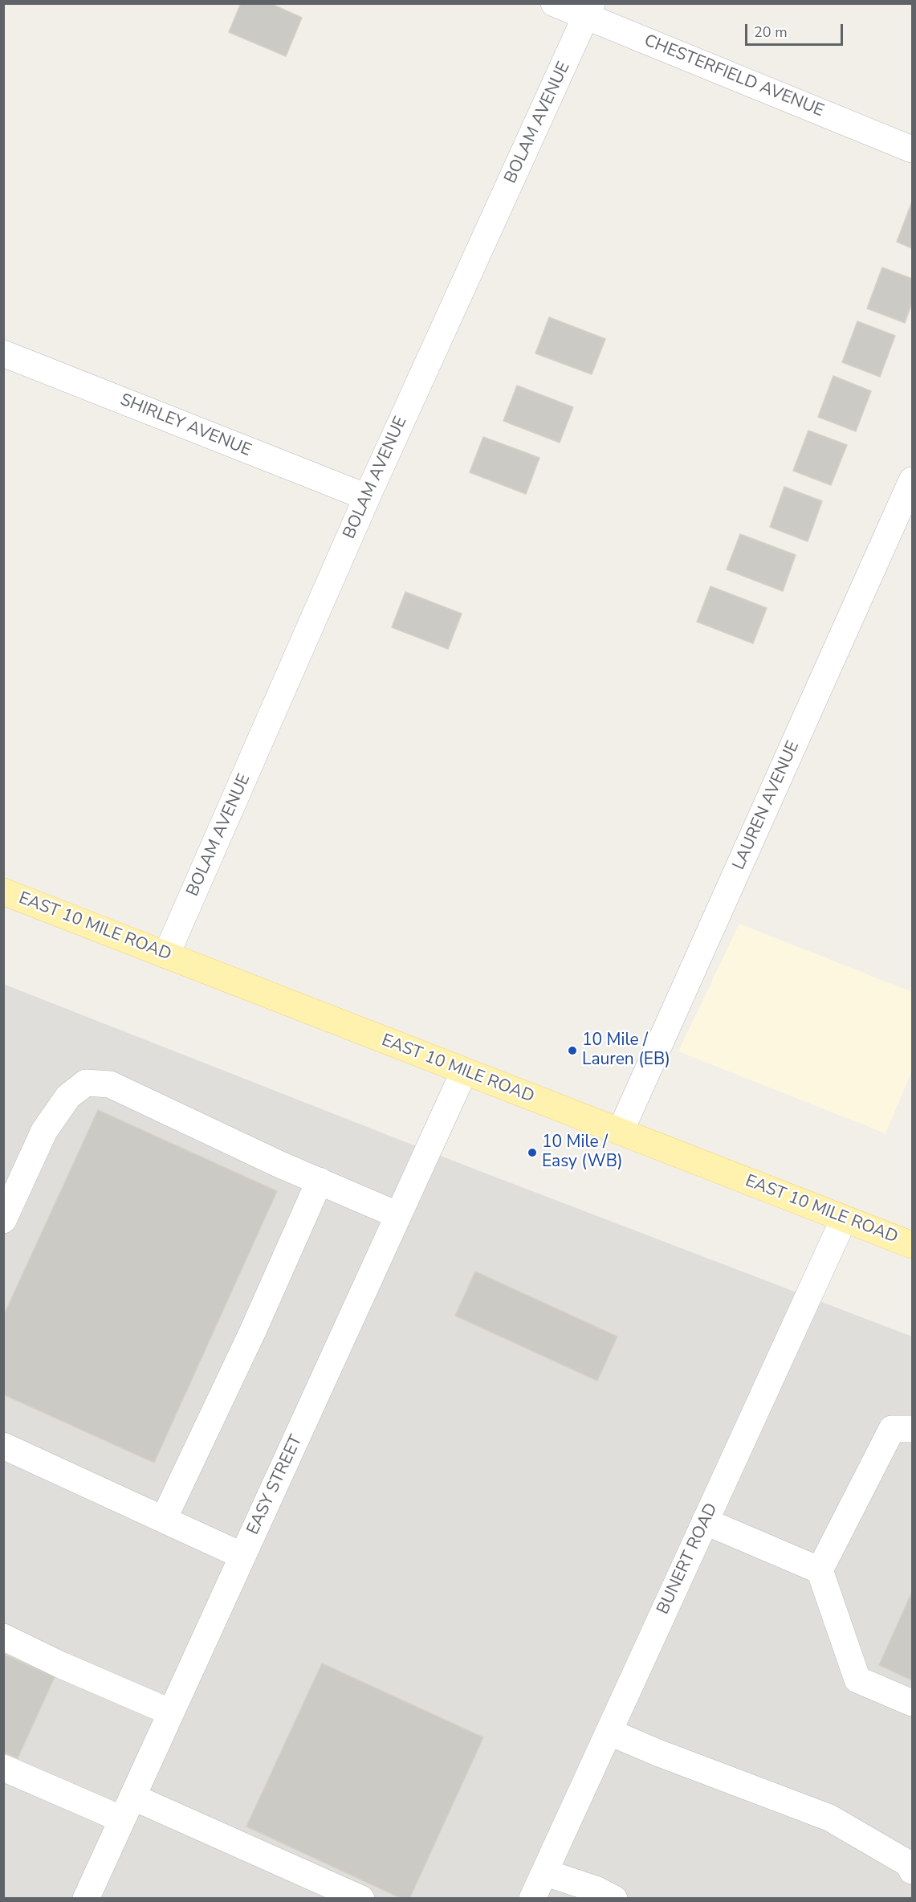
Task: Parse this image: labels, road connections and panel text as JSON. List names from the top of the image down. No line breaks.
{"streets":{"main road":["EAST 10 MILE ROAD"],"street":["CHESTERFIELD AVENUE","BOLAM AVENUE","SHIRLEY AVENUE","LAUREN AVENUE","EASY STREET","BUNERT ROAD"]},"crossings":[["CHESTERFIELD AVENUE","BOLAM AVENUE"],["BOLAM AVENUE","SHIRLEY AVENUE"],["BOLAM AVENUE","EAST 10 MILE ROAD"],["LAUREN AVENUE","EAST 10 MILE ROAD"],["EAST 10 MILE ROAD","EASY STREET"],["EAST 10 MILE ROAD","BUNERT ROAD"]],"places":["10 Mile / Lauren (EB)","10 Mile / Easy (WB)"],"scale_bar":"20 m"}
